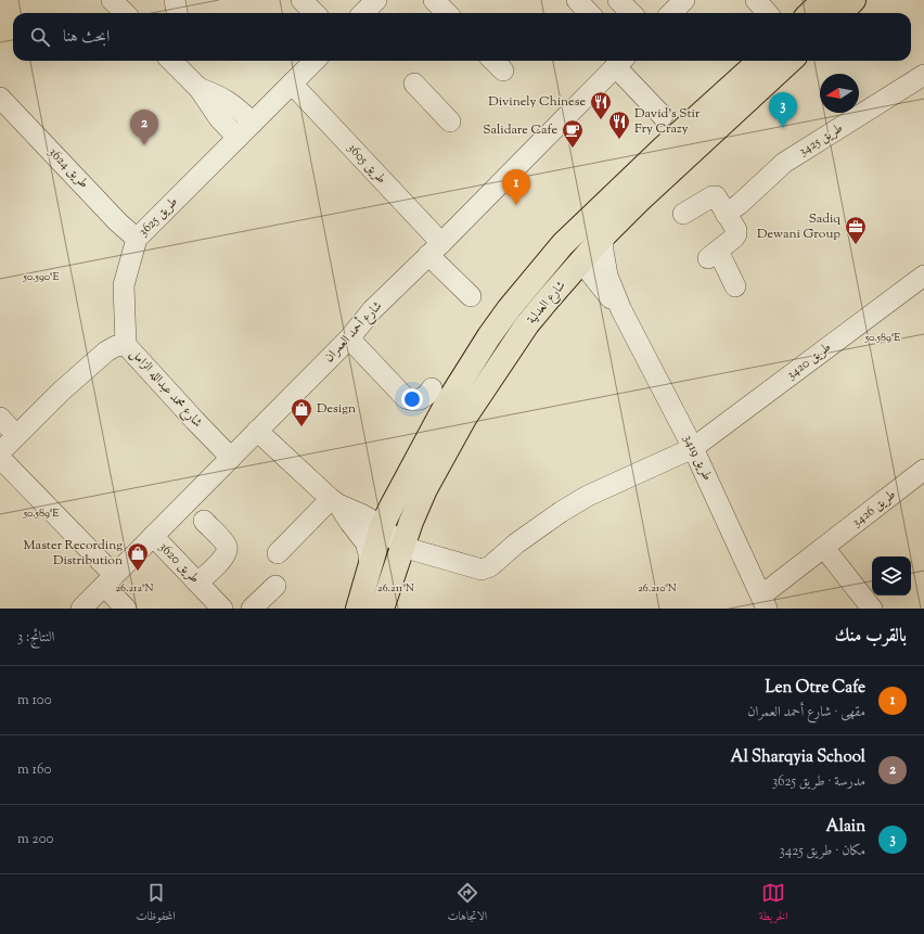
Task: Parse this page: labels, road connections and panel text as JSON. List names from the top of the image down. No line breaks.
{"streets":{"main road":["شارع العدلية"],"street":["طريق 3425","طريق 3605","طريق 3624","طريق 3625","شارع أحمد العمران","طريق 3420","شارع محمد عبدالله الزامل","طريق 3419","طريق 3426","طريق 3620"]},"crossings":[["طريق 3605","طريق 3625"],["طريق 3605","شارع أحمد العمران"],["طريق 3624","طريق 3625"],["طريق 3625","شارع محمد عبدالله الزامل"],["شارع العدلية","طريق 3420"],["شارع العدلية","طريق 3419"],["شارع أحمد العمران","شارع محمد عبدالله الزامل"],["شارع أحمد العمران","طريق 3620"],["طريق 3420","طريق 3419"],["طريق 3419","طريق 3426"]],"places":{"restaurant":["Divinely Chinese","David's Stir Fry Crazy"],"cafe":["Salidare Cafe"],"office":["Sadiq Dewani Group"],"shop":["Design","Master Recording Distribution"]},"north":"left","page":{"search":"ابحث هنا","pins":["3","2","1"],"heading":["بالقرب منك","النتائج: 3"],"list":[{"mark":"1","name":"Len Otre Cafe","note":"مقهى · شارع أحمد العمران","value":"100 m"},{"mark":"2","name":"Al Sharqyia School","note":"مدرسة · طريق 3625","value":"160 m"},{"mark":"3","name":"Alain","note":"مكان · طريق 3425","value":"200 m"}],"nav":["الخريطة","الاتجاهات","المحفوظات"]},"coordinates":["50.590°E","50.589°E","26.212°N","26.211°N","26.210°N"]}
